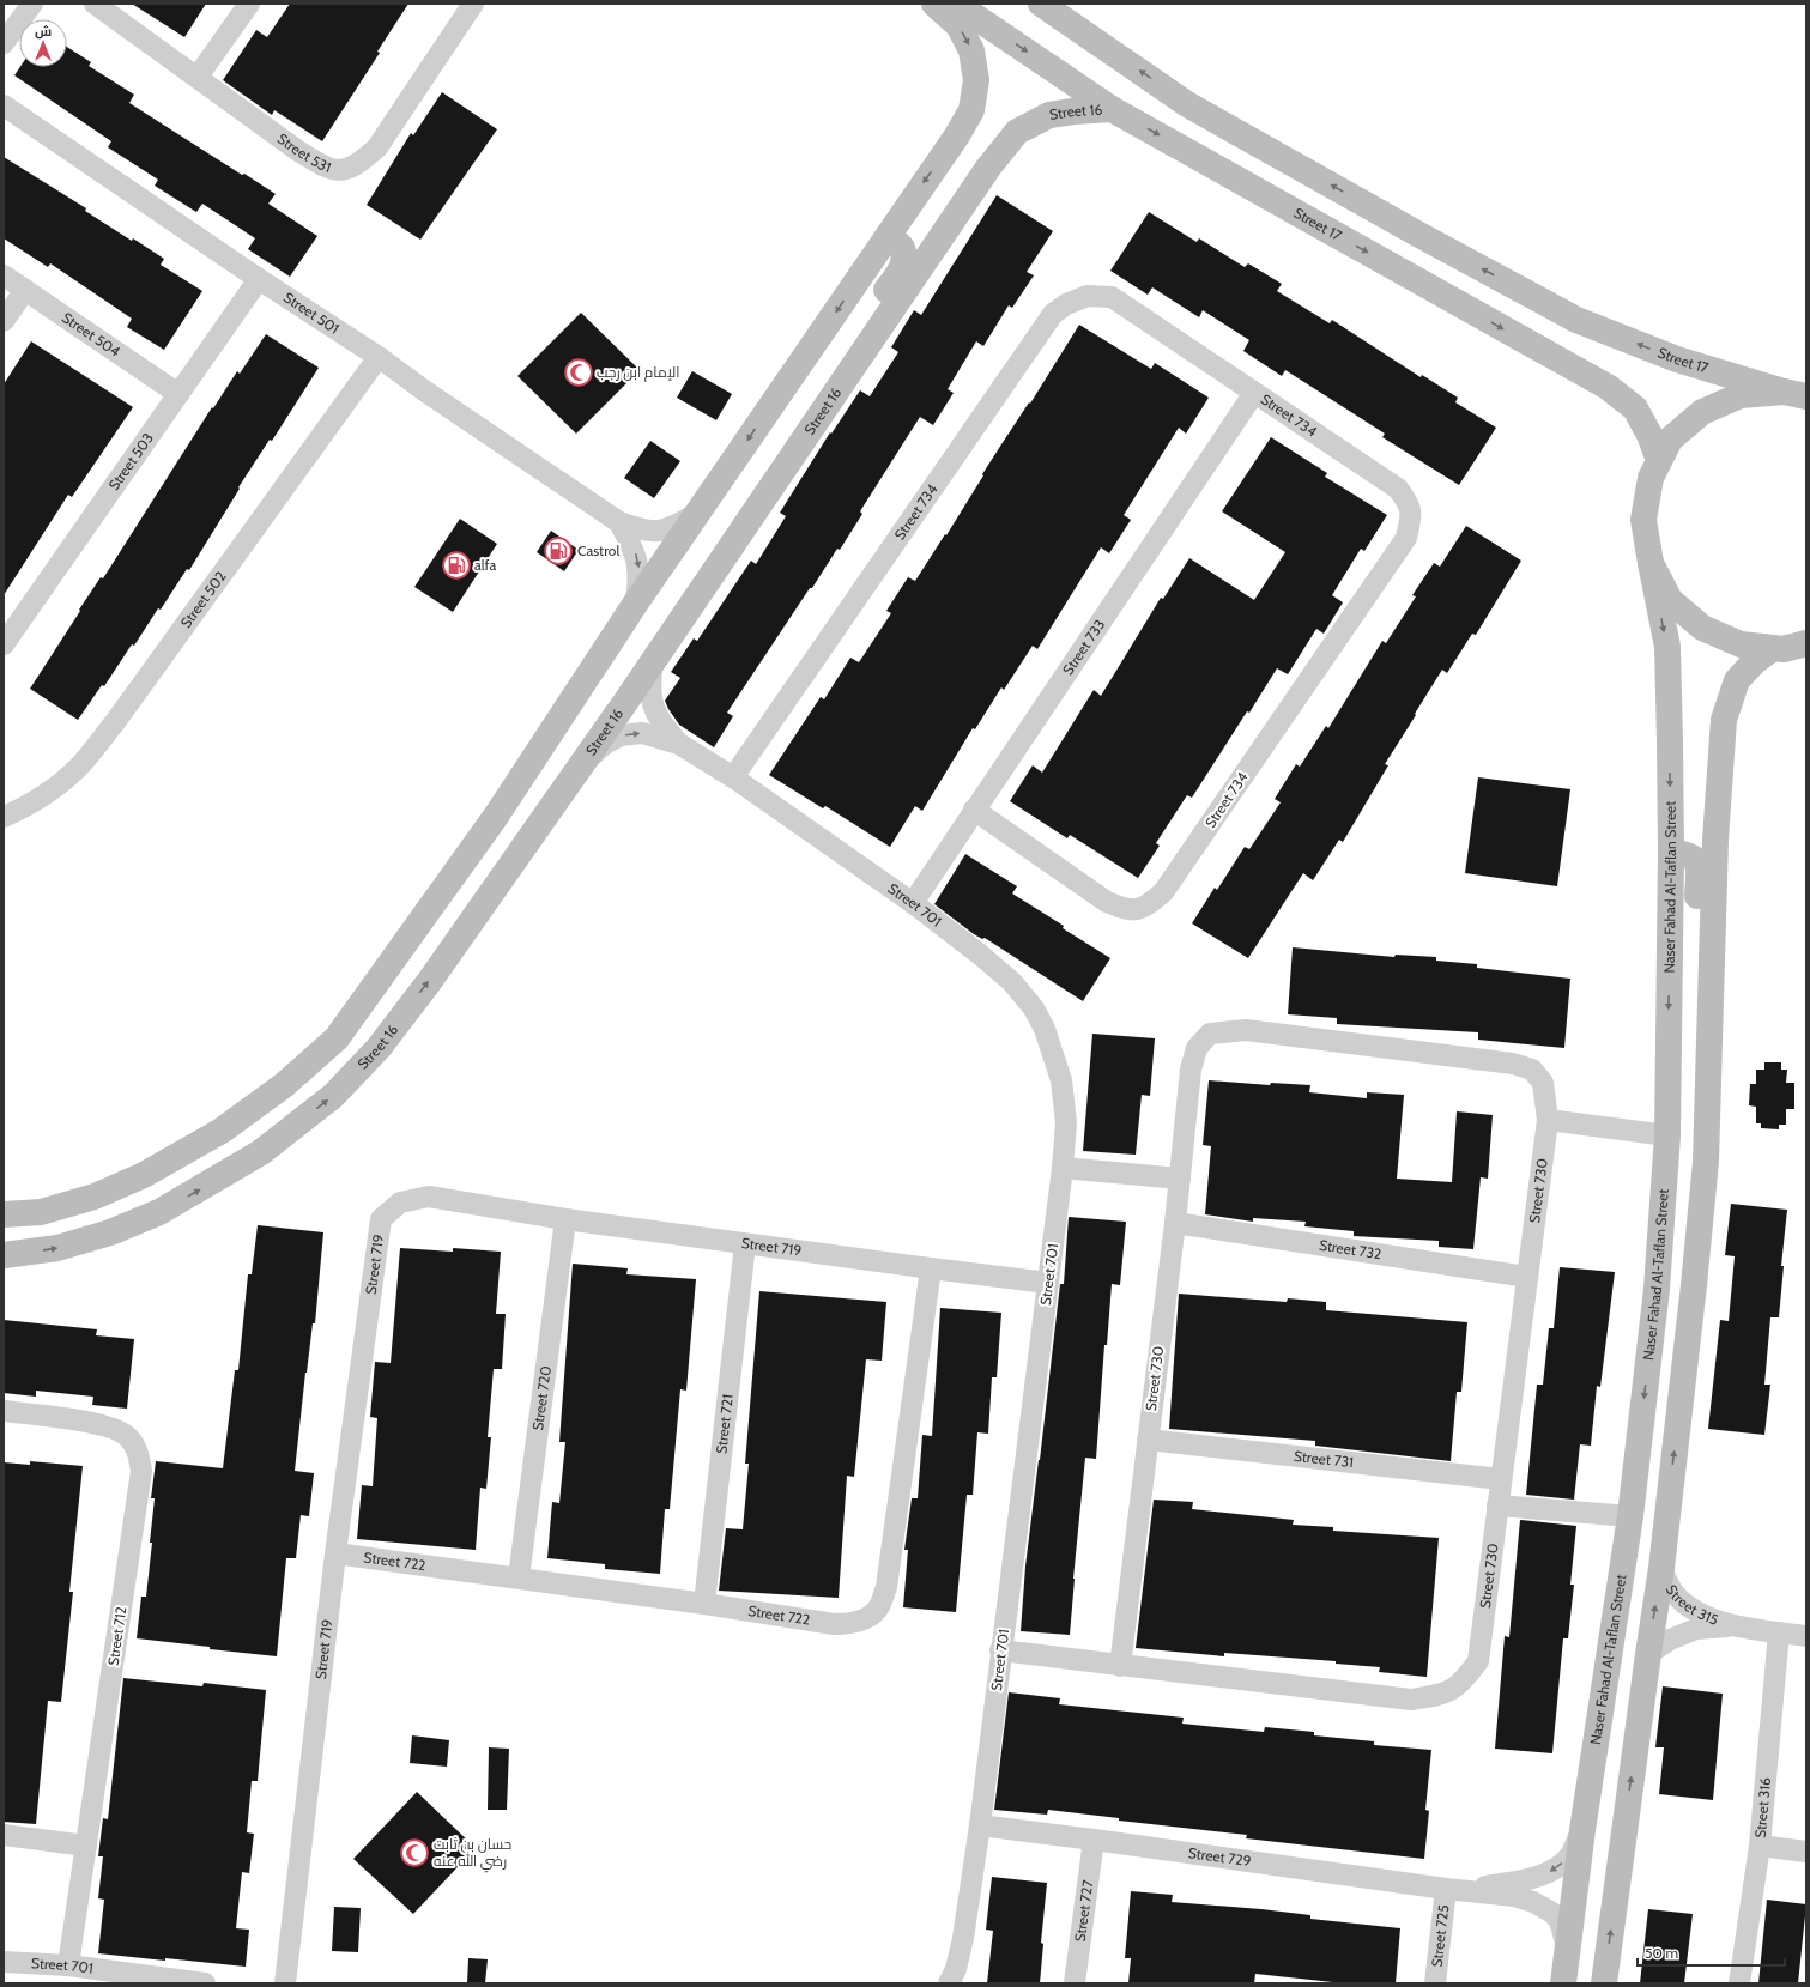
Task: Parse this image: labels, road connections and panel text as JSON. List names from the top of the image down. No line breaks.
{"streets":{"street":["Street 16","Street 531","Street 17","Street 501","Street 504","Street 734","Street 503","Street 502","Street 733","Naser Fahad Al-Taflan Street","Street 701","Street 730","Street 719","Street 732","Street 720","Street 721","Street 731","Street 722","Street 315","Street 712","Street 316","Street 729","Street 727","Street 725"]},"crossings":[["Street 16","Street 17"],["Street 16","Street 701"],["Street 17","Naser Fahad Al-Taflan Street"],["Street 501","Street 503"],["Street 501","Street 502"],["Street 504","Street 503"],["Street 734","Street 733"],["Street 734","Street 701"],["Street 733","Street 701"],["Naser Fahad Al-Taflan Street","Street 729"],["Street 701","Street 730"],["Street 701","Street 719"],["Street 701","Street 712"],["Street 701","Street 729"],["Street 730","Street 732"],["Street 730","Street 731"],["Street 719","Street 720"],["Street 719","Street 721"],["Street 719","Street 722"],["Street 720","Street 722"],["Street 721","Street 722"],["Street 315","Street 316"],["Street 729","Street 727"],["Street 729","Street 725"]],"places":{"mosque":["الإمام ابن رجب","حسان بن ثابت رضي الله عنه"],"fuel station":["Castrol","alfa"]},"scale_bar":"50 m","north":"top"}
